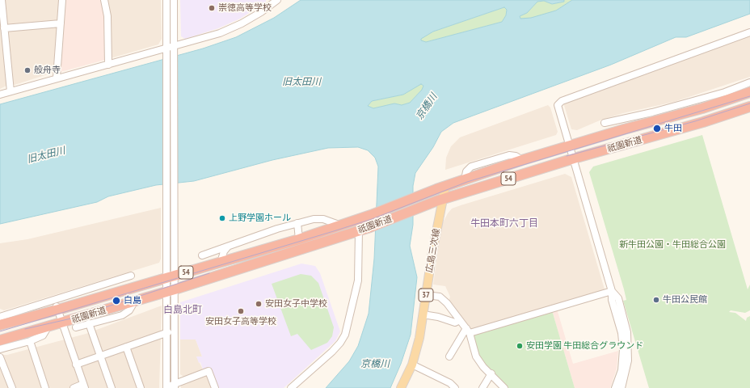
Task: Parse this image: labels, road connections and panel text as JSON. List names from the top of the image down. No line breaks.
{"streets":{"highway":["祇園新道","54"],"main road":["広島三次線","37"]},"crossings":[["祇園新道","広島三次線"]],"districts":["牛田本町六丁目","白島北町"],"water":["旧太田川","京橋川"],"parks":["新牛田公園・牛田総合公園"],"places":["崇徳高等学校","般舟寺","牛田","上野学園ホール","牛田公民館","白島","安田女子中学校","安田女子高等学校","安田学園 牛田総合グラウンド"]}
